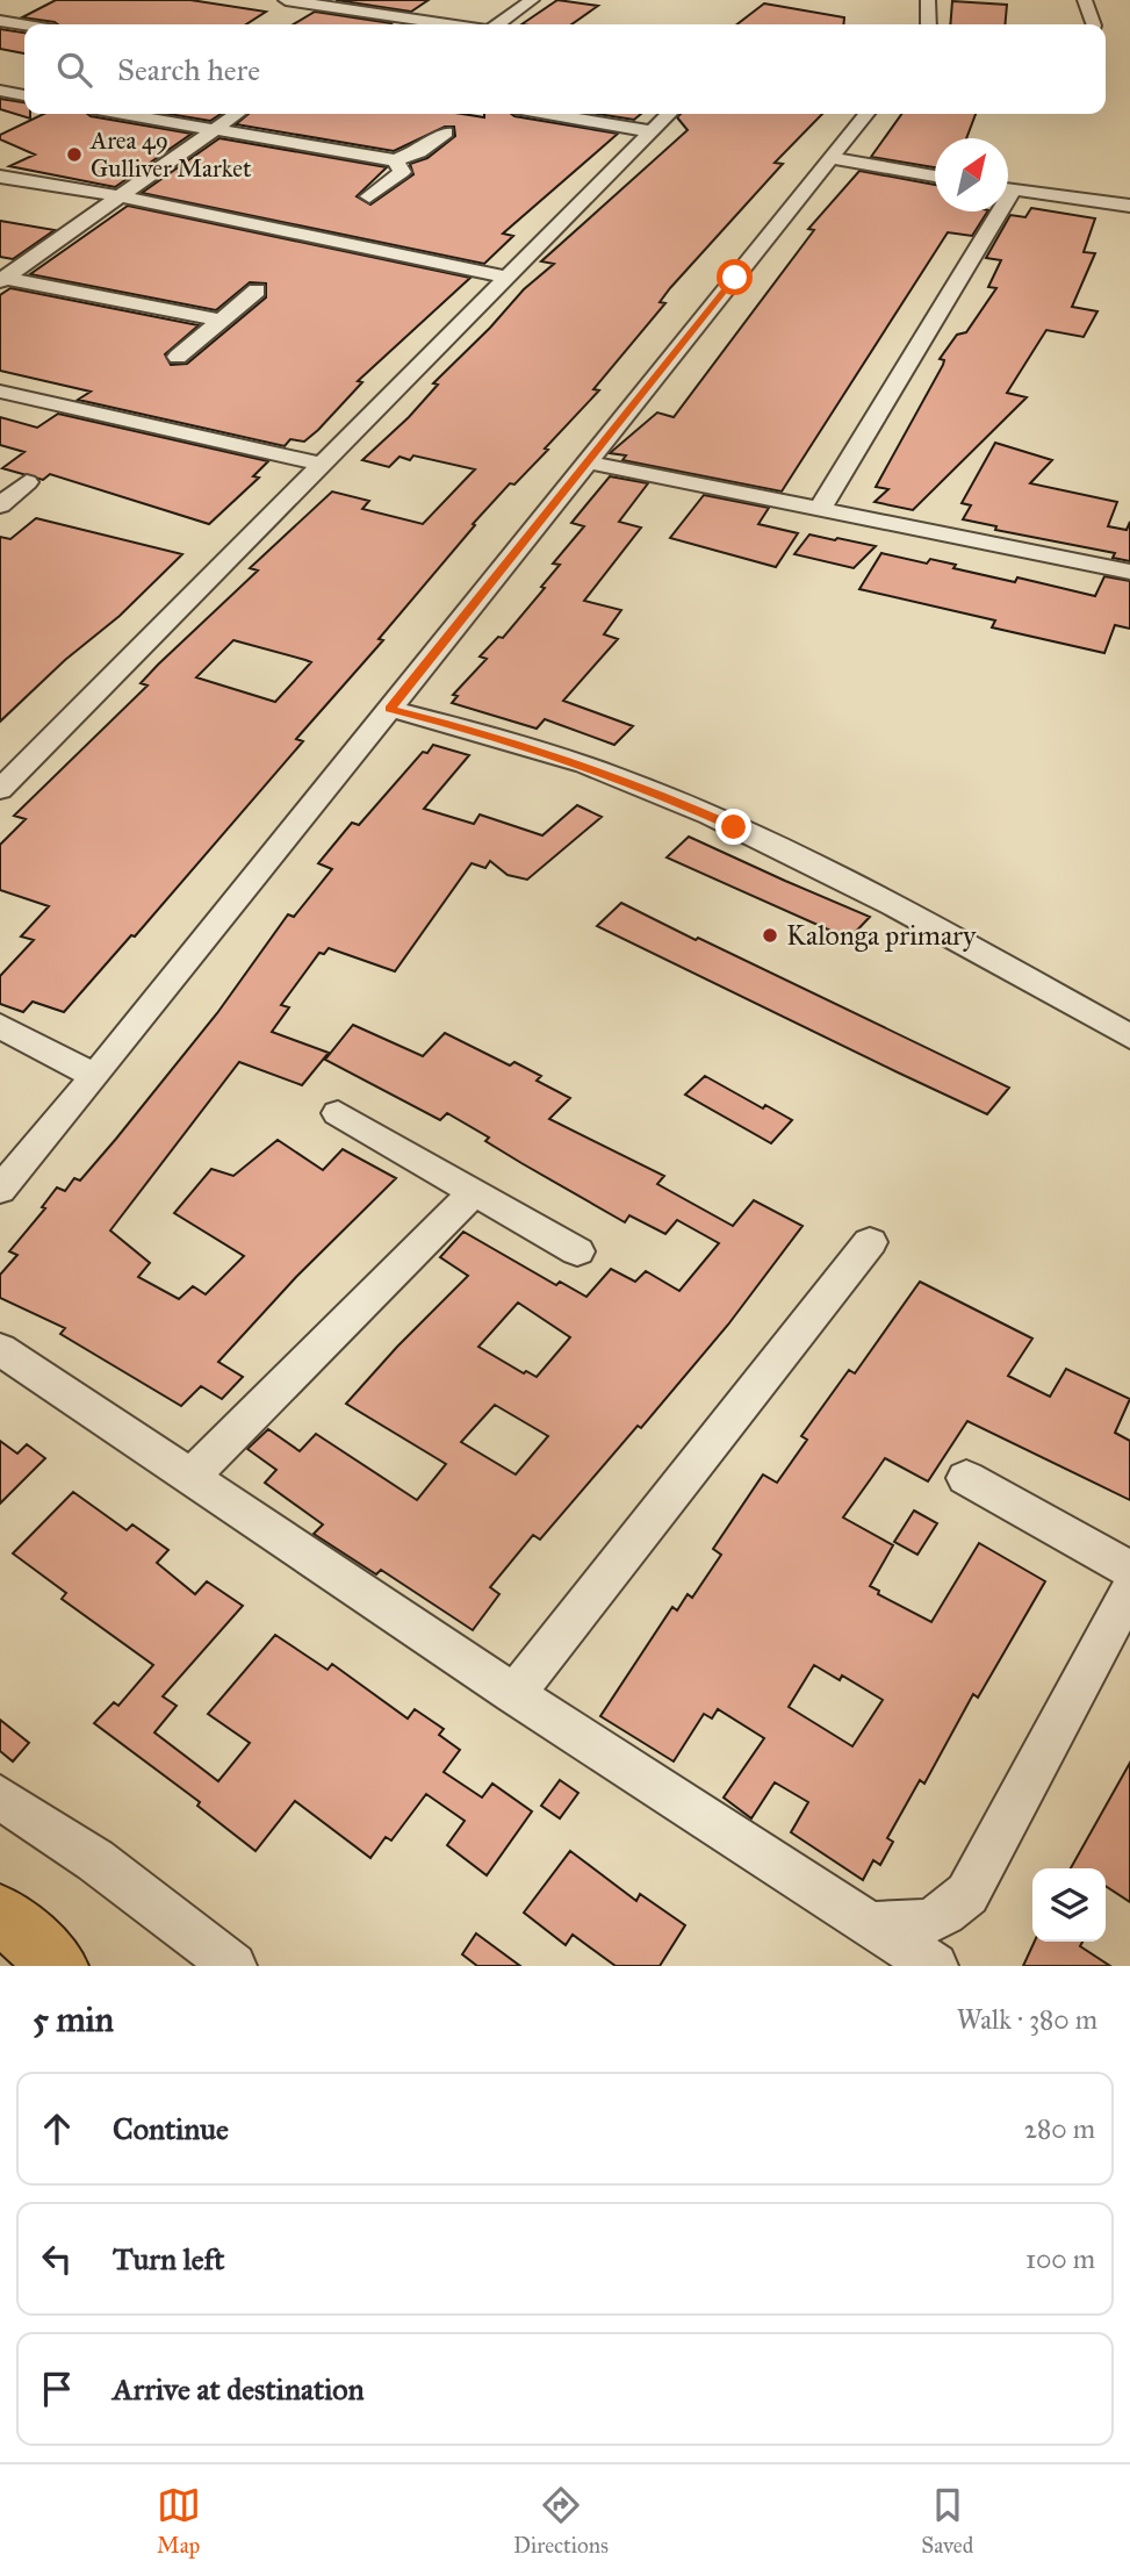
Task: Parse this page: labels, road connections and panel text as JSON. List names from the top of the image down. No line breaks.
{"places":["Area 49 Gulliver Market","Kalonga primary"],"north":"top right","page":{"search":"Search here","heading":["5 min","Walk · 380 m"],"list":[["Continue","280 m"],["Turn left","100 m"],"Arrive at destination"],"nav":["Map","Directions","Saved"]}}
